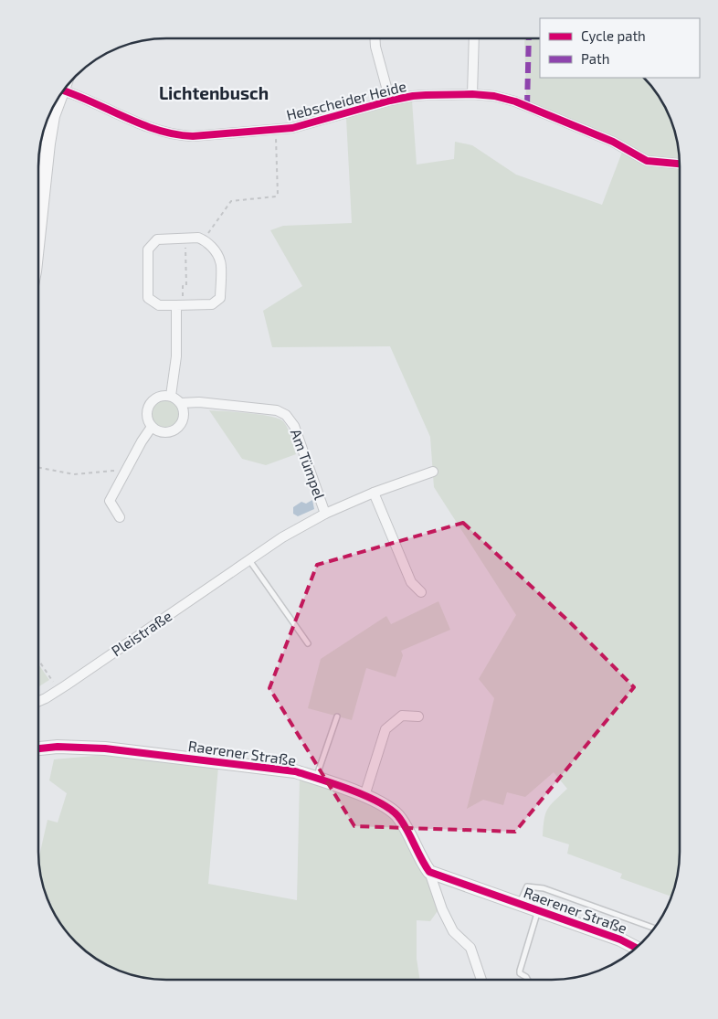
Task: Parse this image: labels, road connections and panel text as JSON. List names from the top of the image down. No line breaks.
{"streets":{"street":["Hebscheider Heide","Am Tümpel","Pleistraße","Raerener Straße"]},"crossings":[["Am Tümpel","Pleistraße"]],"districts":["Lichtenbusch"],"legend":["Cycle path","Path"]}
